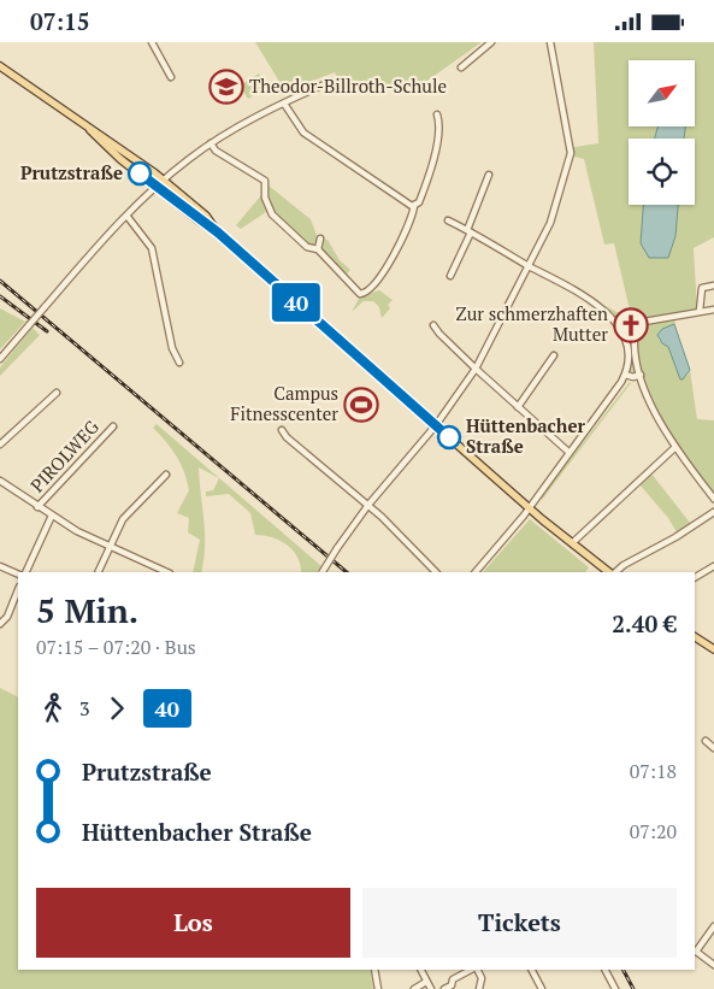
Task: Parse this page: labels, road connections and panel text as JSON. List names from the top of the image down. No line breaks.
{"streets":{"street":["PIROLWEG"]},"places":{"school or university":["Theodor-Billroth-Schule"],"other":["Prutzstraße","Hüttenbacher Straße"],"church":["Zur schmerzhaften Mutter"],"sports":["Campus Fitnesscenter"]},"lines":["bus line 40"],"north":"top right","page":{"status":"07:15","on_map":"40","heading":["5 Min.","07:15 – 07:20 · Bus","2.40 €"],"legs":["3","40"],"list":[{"name":"Prutzstraße","value":"07:18"},{"name":"Hüttenbacher Straße","value":"07:20"}],"buttons":["Los","Tickets"]}}
